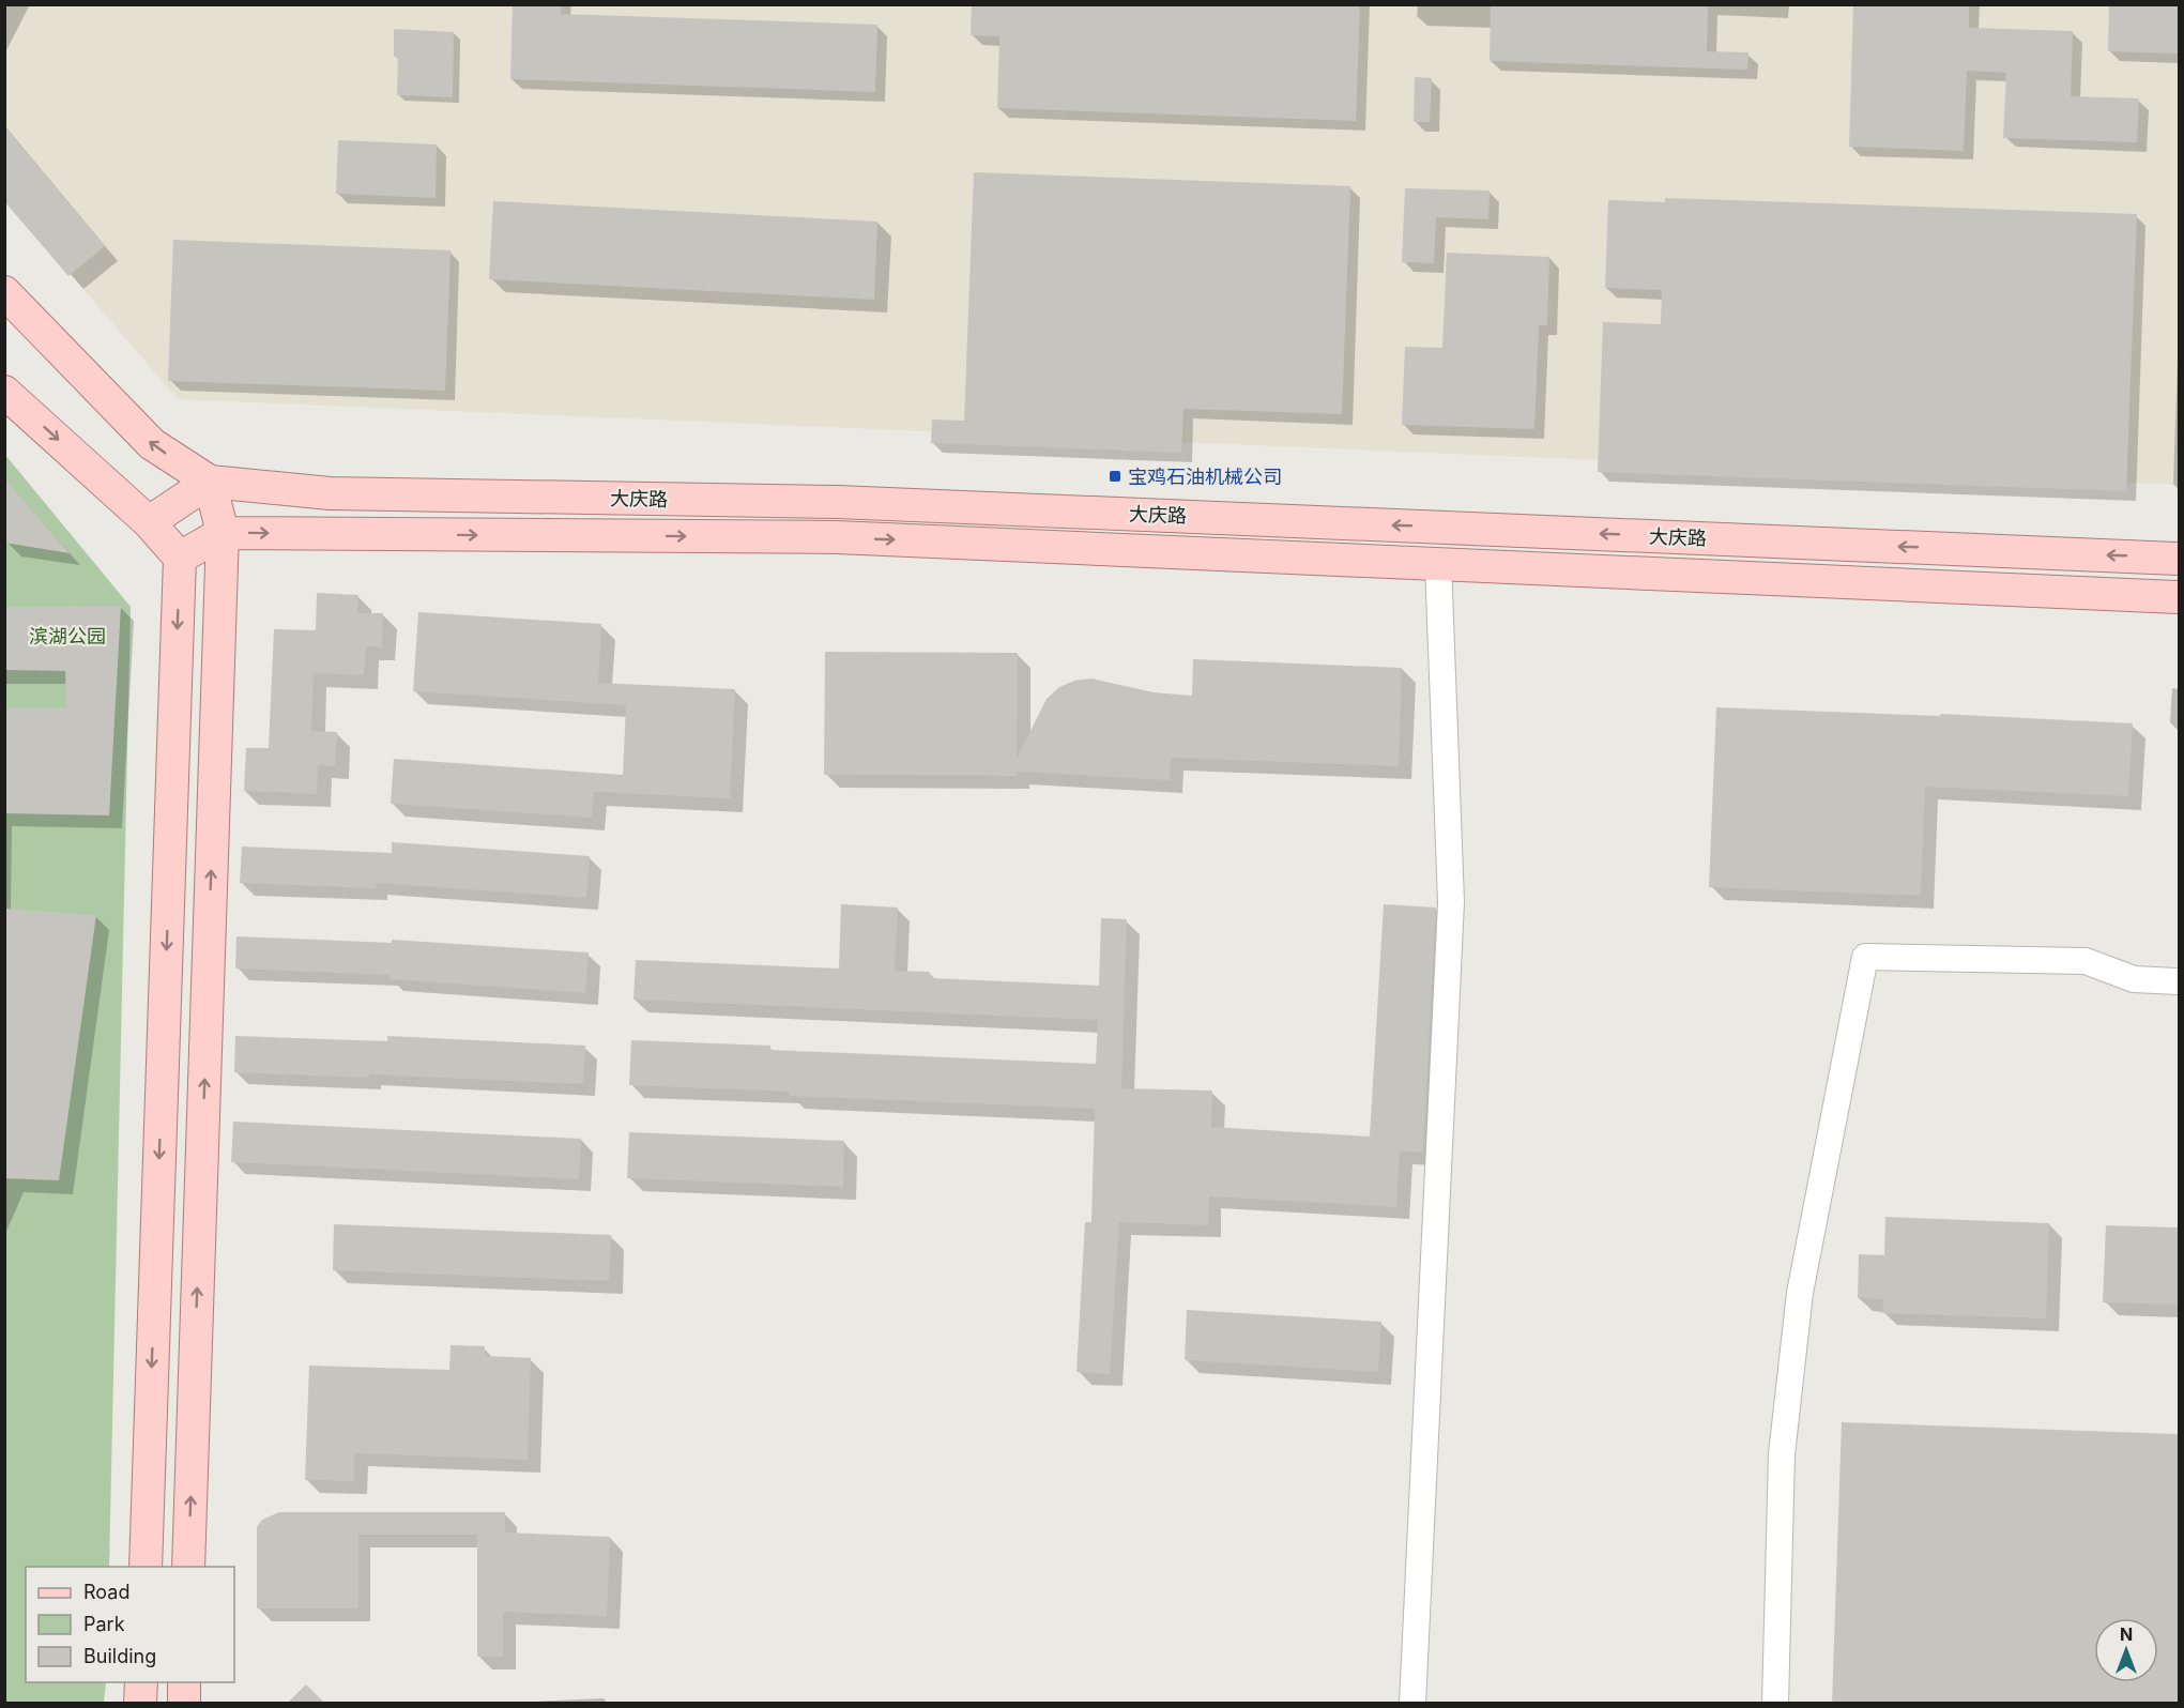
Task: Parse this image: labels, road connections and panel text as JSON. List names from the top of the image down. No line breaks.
{"streets":{"main road":["大庆路"]},"parks":["滨湖公园"],"places":{"transit":["宝鸡石油机械公司"]},"legend":["Road","Park","Building"],"north":"top"}
